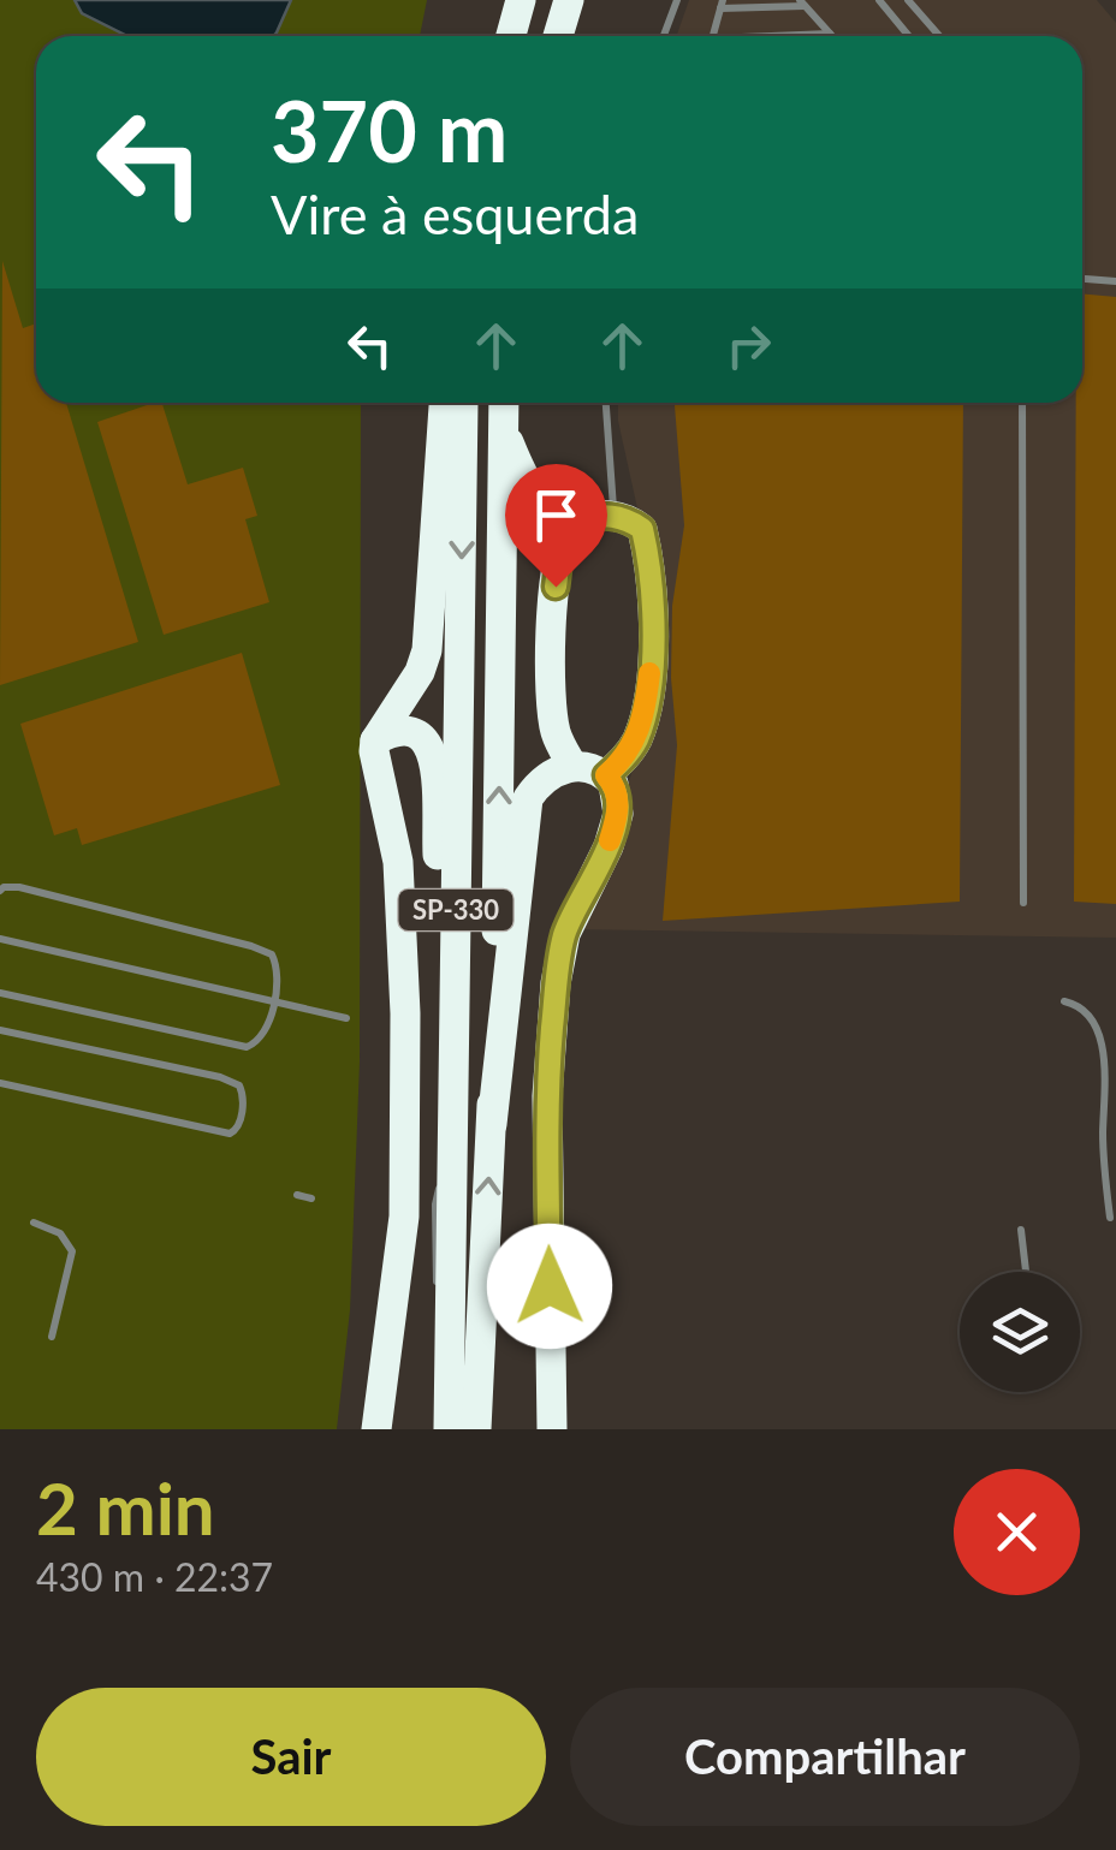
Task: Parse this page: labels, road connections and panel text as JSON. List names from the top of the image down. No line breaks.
{"streets":{"highway":["SP-330"]},"page":{"turn":["370 m","Vire à esquerda"],"heading":["2 min","430 m · 22:37"],"buttons":["Sair","Compartilhar"]}}
